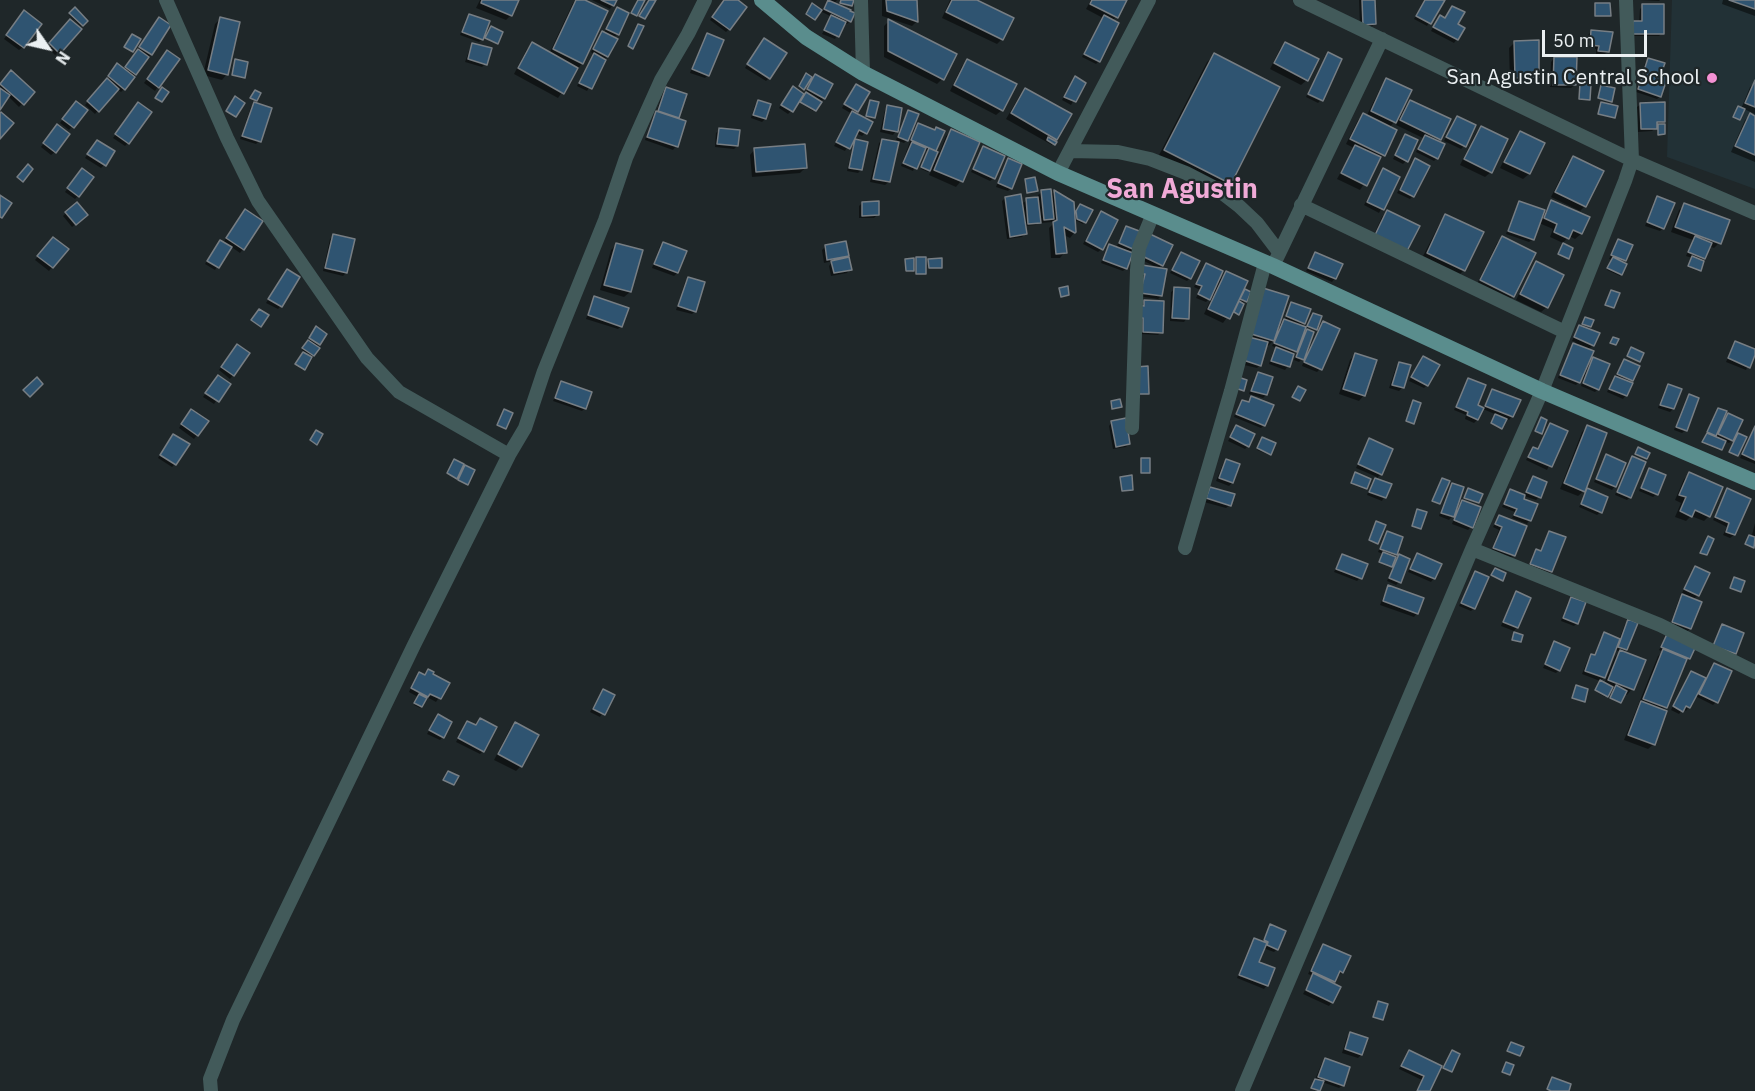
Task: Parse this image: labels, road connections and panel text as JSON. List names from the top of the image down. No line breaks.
{"districts":["San Agustin"],"places":["San Agustin Central School"],"scale_bar":"50 m","north":"bottom right"}
